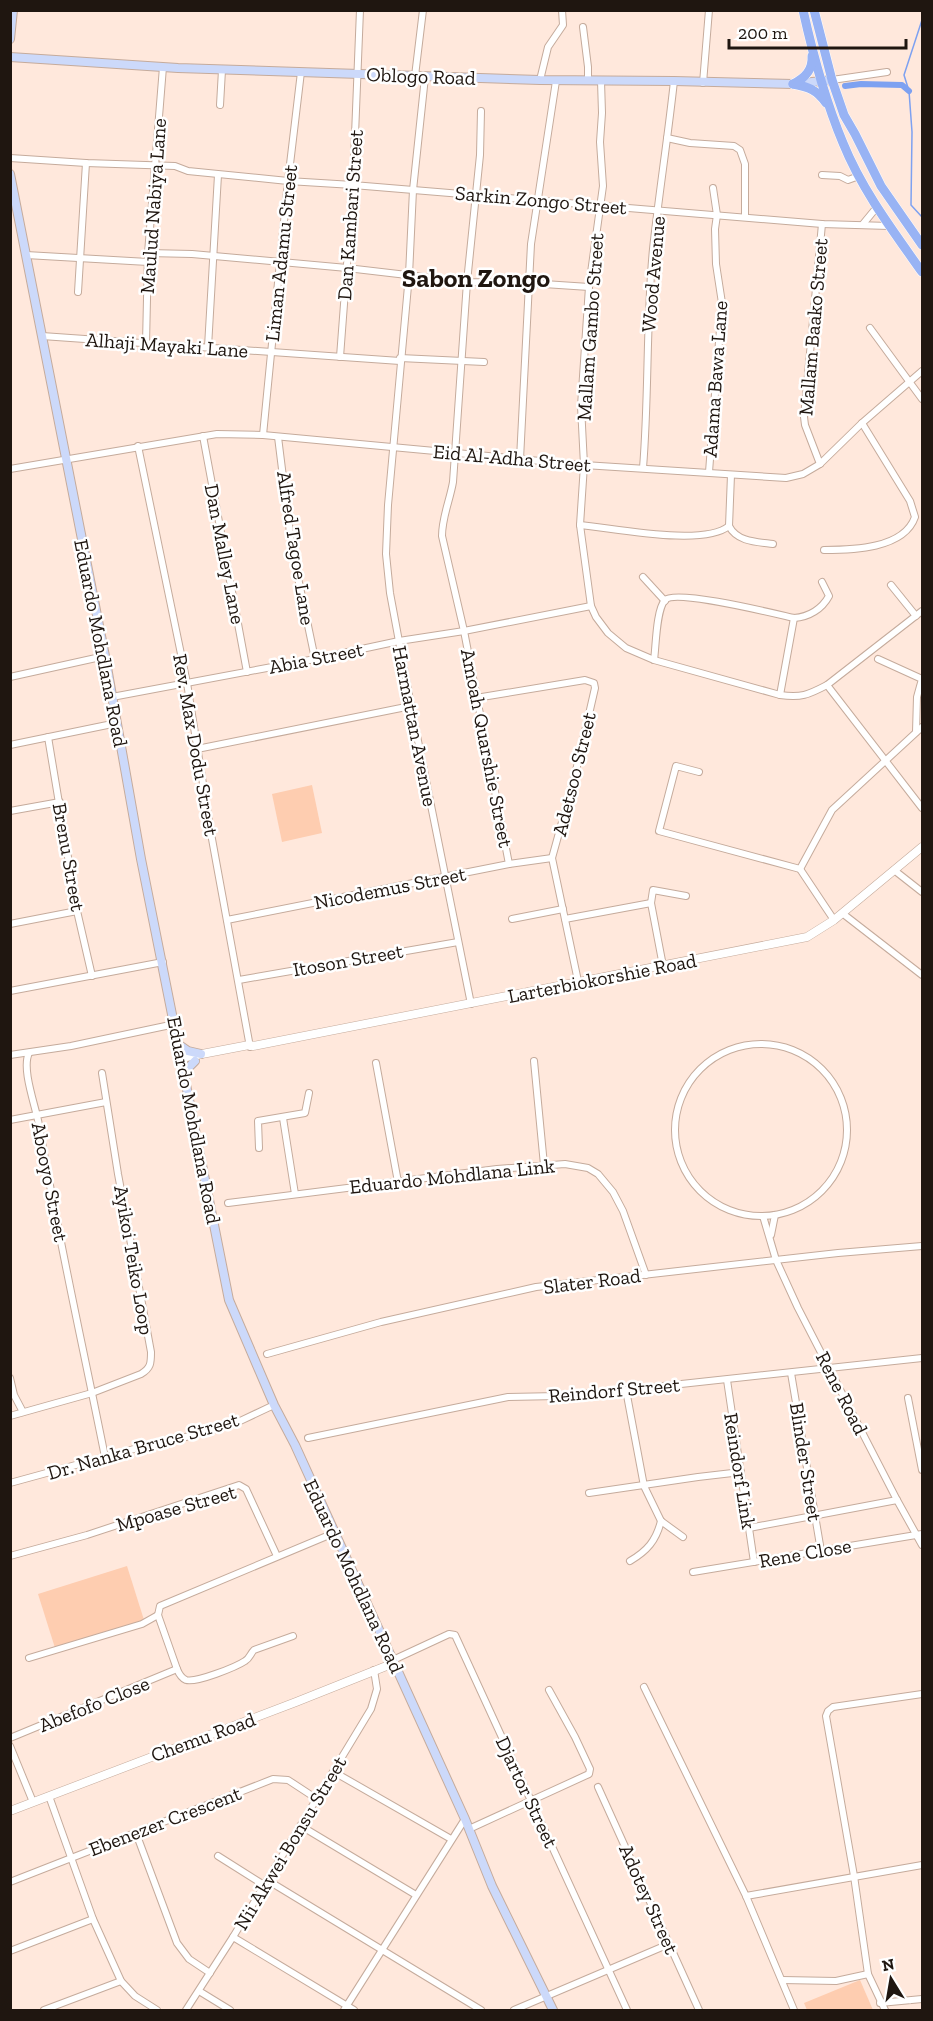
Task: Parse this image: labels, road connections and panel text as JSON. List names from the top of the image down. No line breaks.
{"streets":{"main road":["Oblogo Road","Eduardo Mohdlana Road"],"street":["Sarkin Zongo Street","Maulud Nabiya Lane","Dan Kambari Street","Liman Adamu Street","Wood Avenue","Mallam Gambo Street","Mallam Baako Street","Alhaji Mayaki Lane","Adama Bawa Lane","Eid Al-Adha Street","Alfred Tagoe Lane","Dan Malley Lane","Abia Street","Harmattan Avenue","Rev. Max Dodu Street","Amoah Quarshie Street","Adetsoo Street","Brenu Street","Nicodemus Street","Itoson Street","Larterbiokorshie Road","Eduardo Mohdlana Link","Abooyo Street","Ayikoi Teiko Loop","Slater Road","Reindorf Street","Rene Road","Dr. Nanka Bruce Street","Blinder Street","Reindorf Link","Mpoase Street","Rene Close","Abefofo Close","Chemu Road","Djartor Street","Ebenezer Crescent","Nii Akwei Bonsu Street","Adotey Street"]},"crossings":[["Oblogo Road","Maulud Nabiya Lane"],["Oblogo Road","Dan Kambari Street"],["Oblogo Road","Liman Adamu Street"],["Oblogo Road","Wood Avenue"],["Oblogo Road","Mallam Gambo Street"],["Oblogo Road","Harmattan Avenue"],["Sarkin Zongo Street","Maulud Nabiya Lane"],["Sarkin Zongo Street","Dan Kambari Street"],["Sarkin Zongo Street","Liman Adamu Street"],["Sarkin Zongo Street","Wood Avenue"],["Sarkin Zongo Street","Mallam Gambo Street"],["Sarkin Zongo Street","Mallam Baako Street"],["Sarkin Zongo Street","Adama Bawa Lane"],["Sarkin Zongo Street","Harmattan Avenue"],["Sarkin Zongo Street","Amoah Quarshie Street"],["Maulud Nabiya Lane","Alhaji Mayaki Lane"],["Dan Kambari Street","Alhaji Mayaki Lane"],["Liman Adamu Street","Alhaji Mayaki Lane"],["Liman Adamu Street","Eid Al-Adha Street"],["Wood Avenue","Eid Al-Adha Street"],["Mallam Gambo Street","Eid Al-Adha Street"],["Mallam Gambo Street","Abia Street"],["Mallam Baako Street","Eid Al-Adha Street"],["Alhaji Mayaki Lane","Eduardo Mohdlana Road"],["Alhaji Mayaki Lane","Harmattan Avenue"],["Alhaji Mayaki Lane","Amoah Quarshie Street"],["Adama Bawa Lane","Eid Al-Adha Street"],["Eid Al-Adha Street","Alfred Tagoe Lane"],["Eid Al-Adha Street","Dan Malley Lane"],["Eid Al-Adha Street","Eduardo Mohdlana Road"],["Eid Al-Adha Street","Harmattan Avenue"],["Eid Al-Adha Street","Rev. Max Dodu Street"],["Eid Al-Adha Street","Amoah Quarshie Street"],["Alfred Tagoe Lane","Abia Street"],["Dan Malley Lane","Abia Street"],["Eduardo Mohdlana Road","Abia Street"],["Eduardo Mohdlana Road","Larterbiokorshie Road"],["Eduardo Mohdlana Road","Dr. Nanka Bruce Street"],["Eduardo Mohdlana Road","Chemu Road"],["Eduardo Mohdlana Road","Djartor Street"],["Abia Street","Harmattan Avenue"],["Abia Street","Rev. Max Dodu Street"],["Abia Street","Amoah Quarshie Street"],["Harmattan Avenue","Nicodemus Street"],["Harmattan Avenue","Itoson Street"],["Harmattan Avenue","Larterbiokorshie Road"],["Rev. Max Dodu Street","Nicodemus Street"],["Rev. Max Dodu Street","Itoson Street"],["Rev. Max Dodu Street","Larterbiokorshie Road"],["Amoah Quarshie Street","Adetsoo Street"],["Amoah Quarshie Street","Nicodemus Street"],["Adetsoo Street","Nicodemus Street"],["Adetsoo Street","Larterbiokorshie Road"],["Eduardo Mohdlana Link","Slater Road"],["Abooyo Street","Ayikoi Teiko Loop"],["Abooyo Street","Dr. Nanka Bruce Street"],["Slater Road","Rene Road"],["Reindorf Street","Rene Road"],["Reindorf Street","Blinder Street"],["Reindorf Street","Reindorf Link"],["Rene Road","Rene Close"],["Blinder Street","Rene Close"],["Reindorf Link","Rene Close"],["Chemu Road","Djartor Street"],["Chemu Road","Nii Akwei Bonsu Street"],["Ebenezer Crescent","Nii Akwei Bonsu Street"]],"districts":["Sabon Zongo"],"scale_bar":"200 m","north":"top"}
